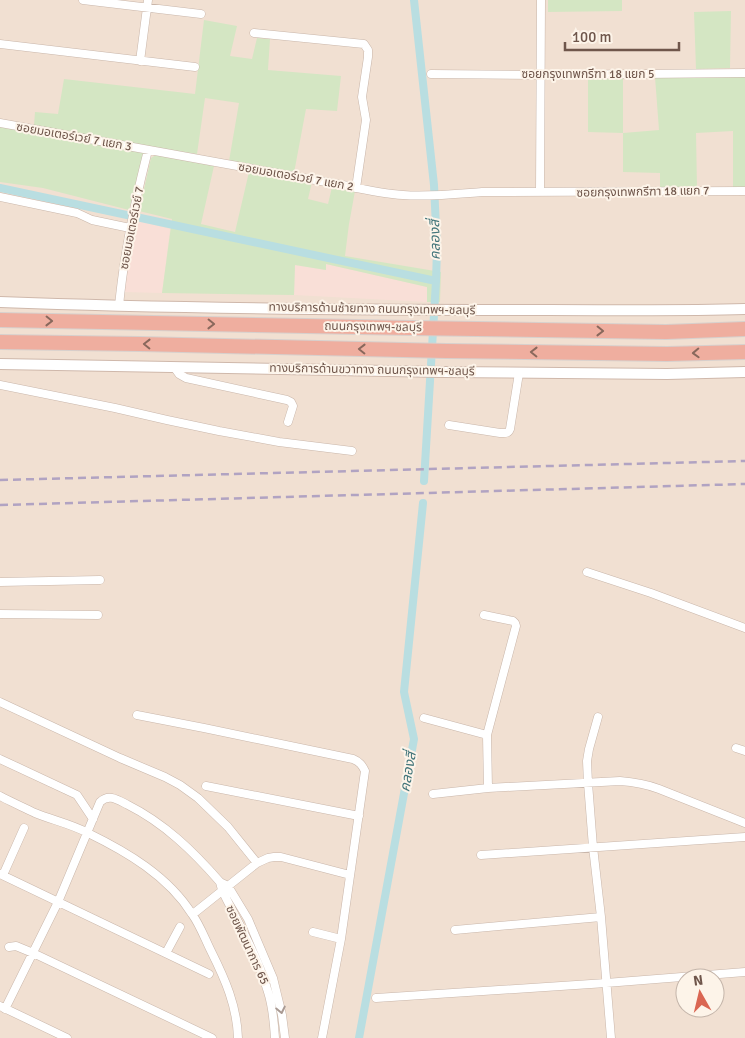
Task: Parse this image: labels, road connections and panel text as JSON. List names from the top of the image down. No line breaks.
{"streets":{"highway":["ถนนกรุงเทพฯ-ชลบุรี"],"main road":["ทางบริการด้านซ้ายทาง ถนนกรุงเทพฯ-ชลบุรี","ทางบริการด้านขวาทาง ถนนกรุงเทพฯ-ชลบุรี"],"street":["ซอยกรุงเทพกรีฑา 18 แยก 5","ซอยมอเตอร์เวย์ 7 แยก 3","ซอยมอเตอร์เวย์ 7 แยก 2","ซอยกรุงเทพกรีฑา 18 แยก 7","ซอยมอเตอร์เวย์ 7","ซอยพัฒนาการ 65"]},"crossings":[["ซอยมอเตอร์เวย์ 7 แยก 3","ซอยมอเตอร์เวย์ 7 แยก 2"],["ซอยมอเตอร์เวย์ 7 แยก 3","ซอยมอเตอร์เวย์ 7"],["ซอยมอเตอร์เวย์ 7 แยก 2","ซอยกรุงเทพกรีฑา 18 แยก 7"],["ซอยมอเตอร์เวย์ 7 แยก 2","ซอยมอเตอร์เวย์ 7"],["ซอยมอเตอร์เวย์ 7","ทางบริการด้านซ้ายทาง ถนนกรุงเทพฯ-ชลบุรี"]],"water":["คลองสี่"],"scale_bar":"100 m","north":"top"}
